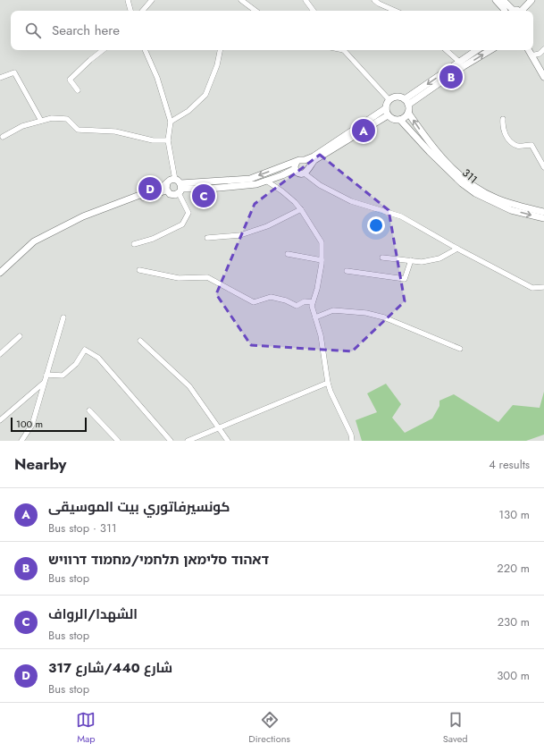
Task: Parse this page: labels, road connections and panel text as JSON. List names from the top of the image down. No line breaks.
{"streets":{"street":["311"]},"scale_bar":"100 m","page":{"search":"Search here","pins":["B","A","D","C"],"scale":"100 m","heading":["Nearby","4 results"],"list":[{"mark":"A","name":"كونسيرفاتوري بيت الموسيقى","note":"Bus stop · 311","value":"130 m"},{"mark":"B","name":"דאהוד סלימאן תלחמי/מחמוד דרוויש","note":"Bus stop","value":"220 m"},{"mark":"C","name":"الشهدا/الرواف","note":"Bus stop","value":"230 m"},{"mark":"D","name":"شارع 440/شارع 317","note":"Bus stop","value":"300 m"}],"nav":["Map","Directions","Saved"]}}
